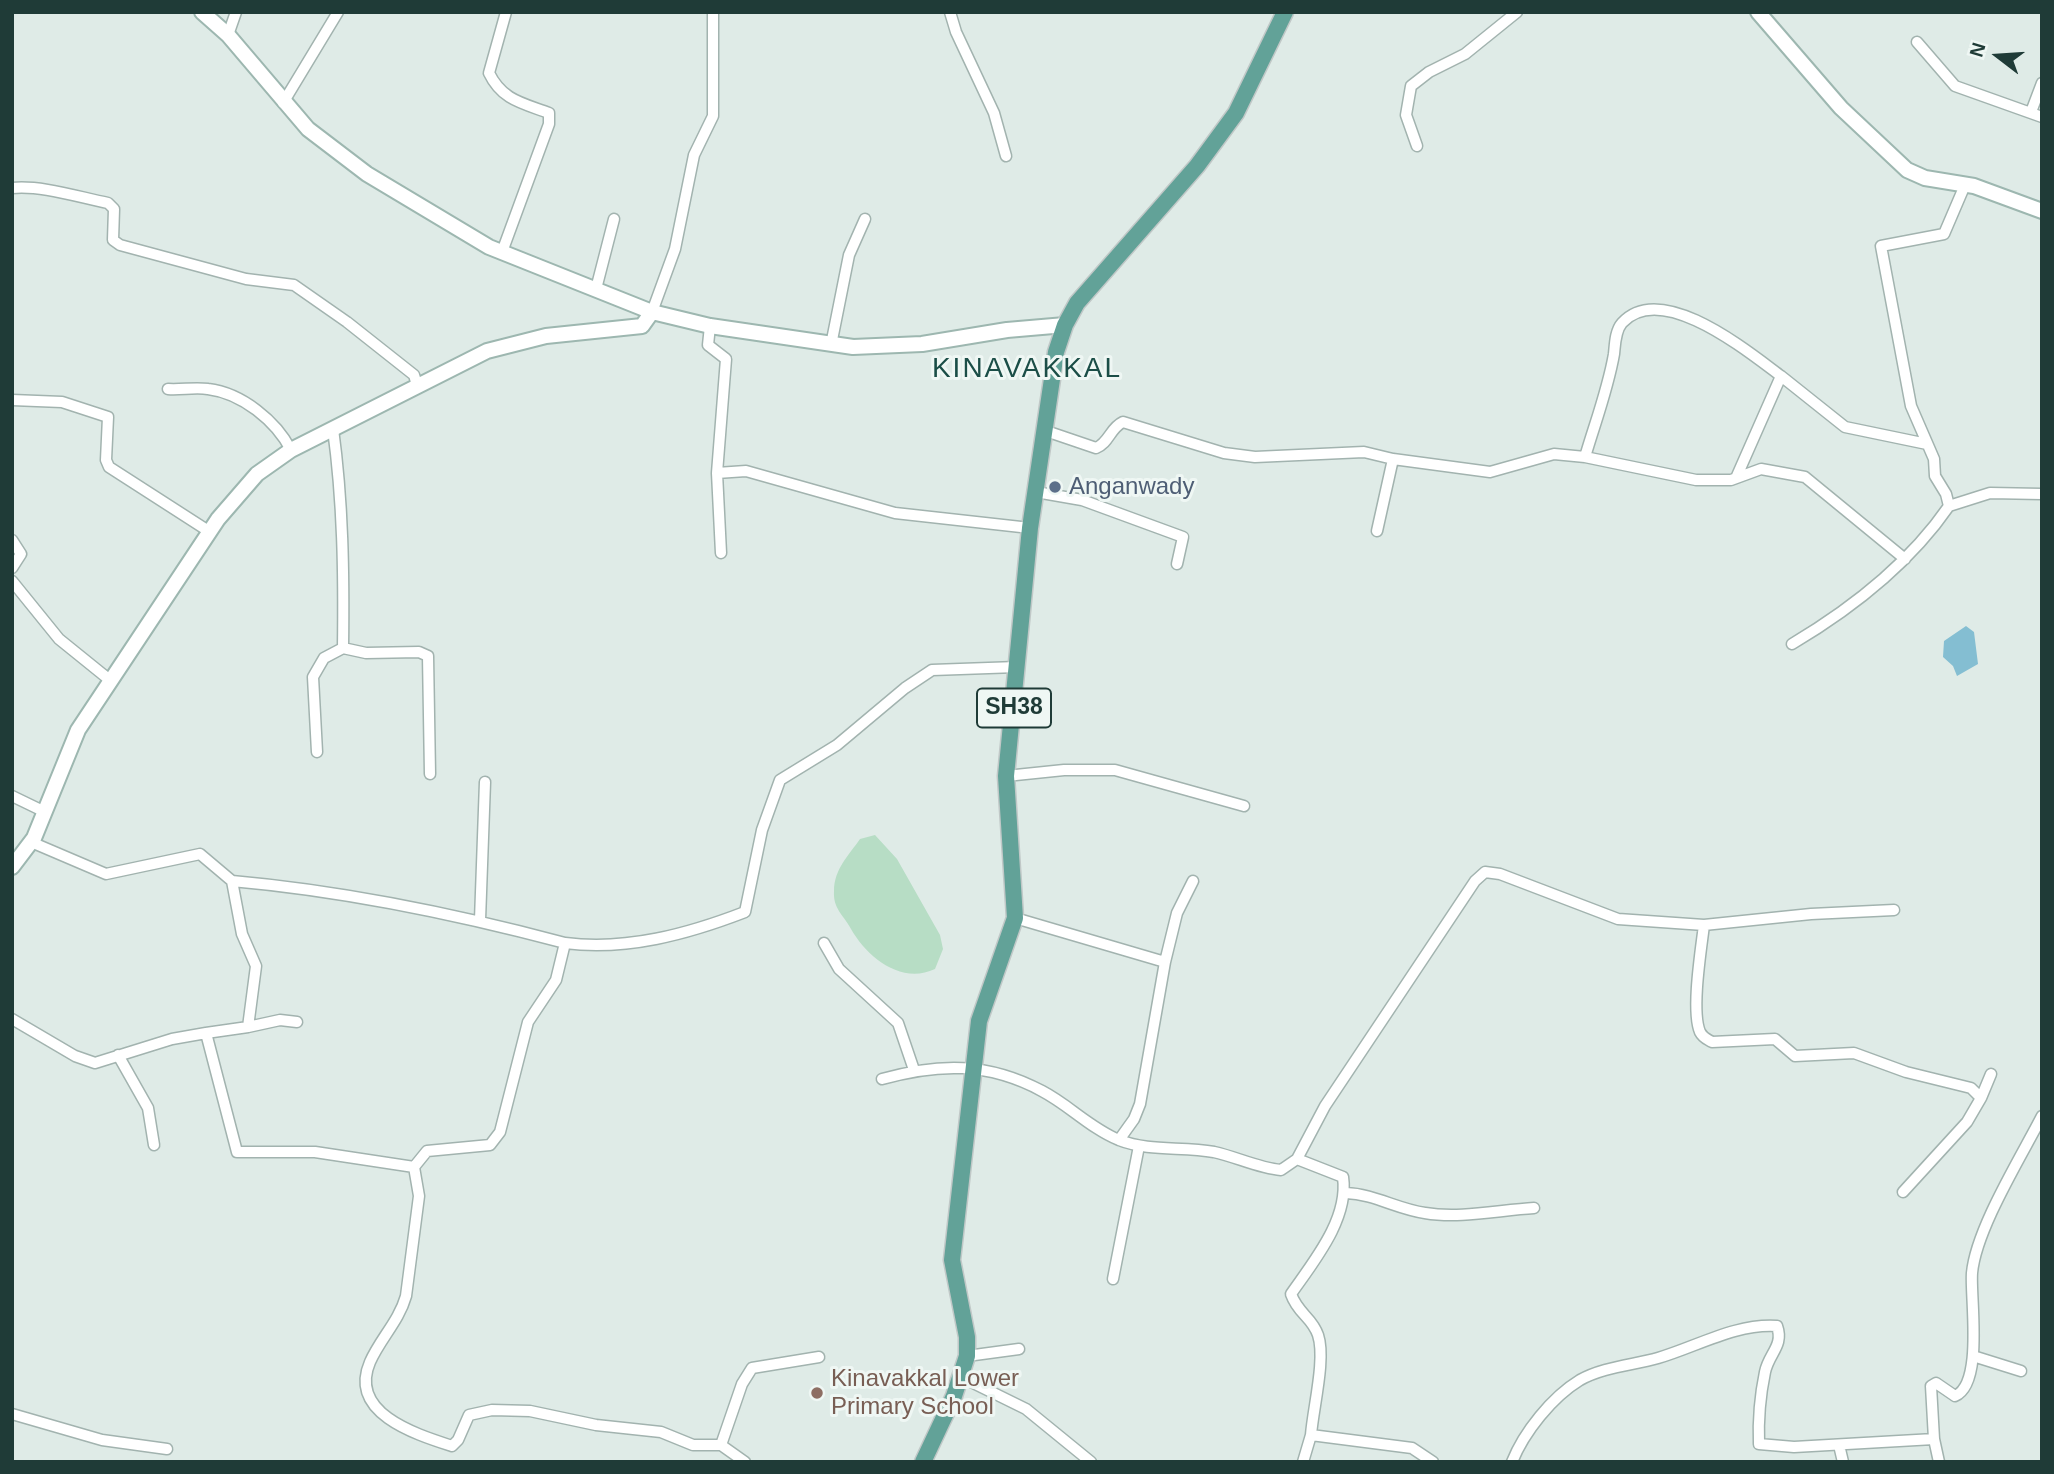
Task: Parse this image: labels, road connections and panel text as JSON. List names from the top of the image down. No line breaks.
{"streets":{"main road":["SH38"]},"districts":["KINAVAKKAL"],"places":["Anganwady","Kinavakkal Lower Primary School"],"north":"left"}
